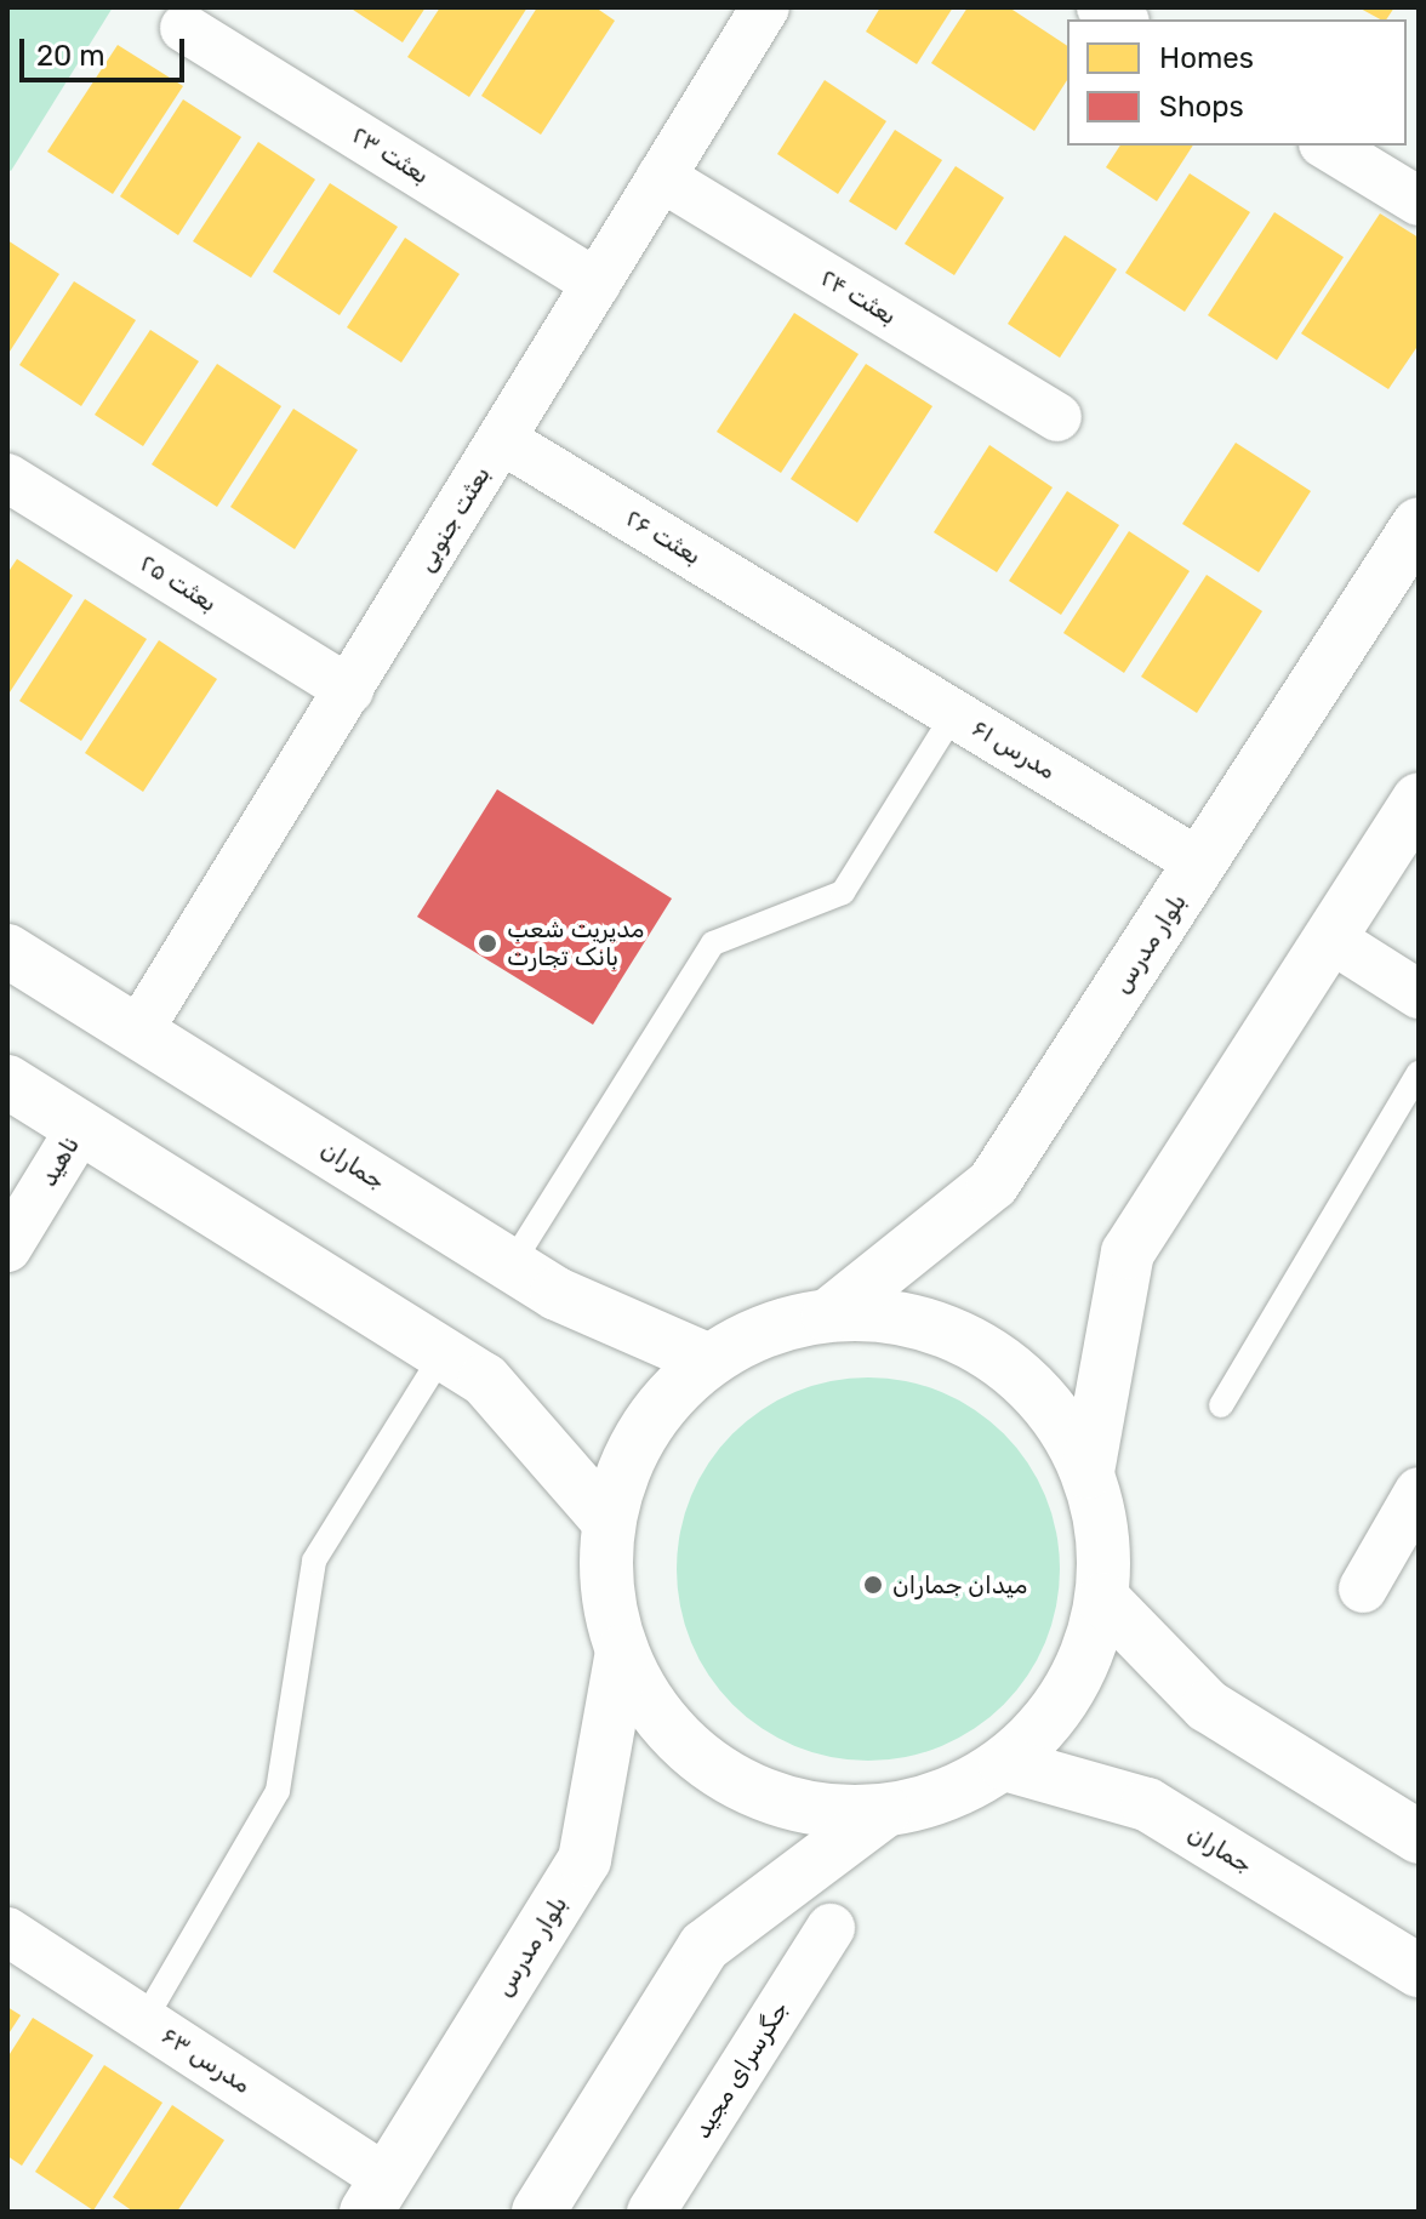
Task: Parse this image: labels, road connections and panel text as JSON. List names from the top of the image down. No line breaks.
{"streets":{"main road":["بلوار مدرس","جماران"],"street":["بعثت ۲۳","بعثت ۲۴","بعثت جنوبی","بعثت ۲۶","بعثت ۲۵","مدرس ۶۱","ناهید","مدرس ۶۳","جگرسرای مجید"]},"crossings":[["بعثت ۲۳","بعثت جنوبی"],["بعثت ۲۴","بعثت جنوبی"],["بعثت جنوبی","بعثت ۲۶"],["بعثت جنوبی","بعثت ۲۵"],["بعثت جنوبی","جماران"],["بعثت ۲۶","مدرس ۶۱"],["مدرس ۶۱","بلوار مدرس"],["بلوار مدرس","مدرس ۶۳"]],"places":["مدیریت شعب بانک تجارت","میدان جماران"],"legend":["Homes","Shops"],"scale_bar":"20 m"}
